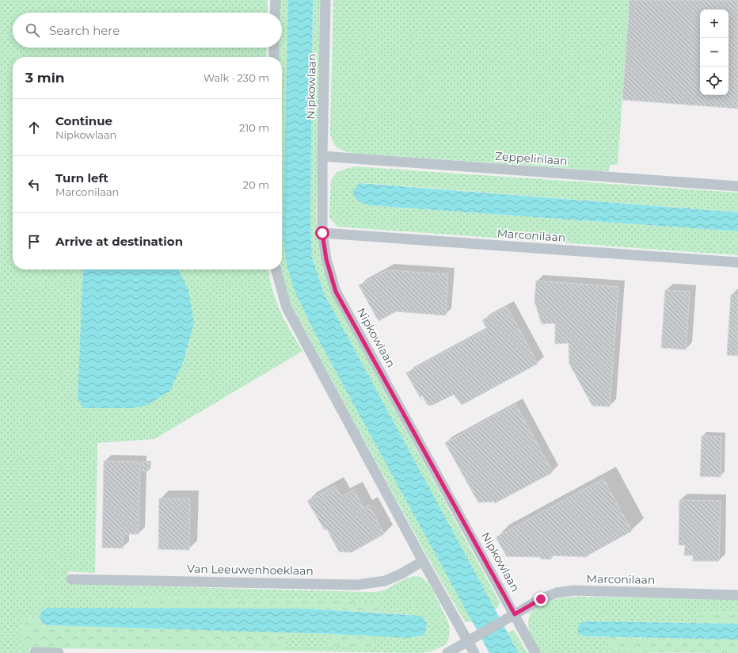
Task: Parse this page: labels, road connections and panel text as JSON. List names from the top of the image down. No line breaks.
{"streets":{"street":["Nipkowlaan","Zeppelinlaan","Marconilaan","Van Leeuwenhoeklaan"]},"crossings":[["Nipkowlaan","Zeppelinlaan"],["Nipkowlaan","Marconilaan"]],"page":{"map_buttons":["+","−"],"search":"Search here","heading":["3 min","Walk · 230 m"],"list":[["Continue","Nipkowlaan","210 m"],["Turn left","Marconilaan","20 m"],"Arrive at destination"]}}
